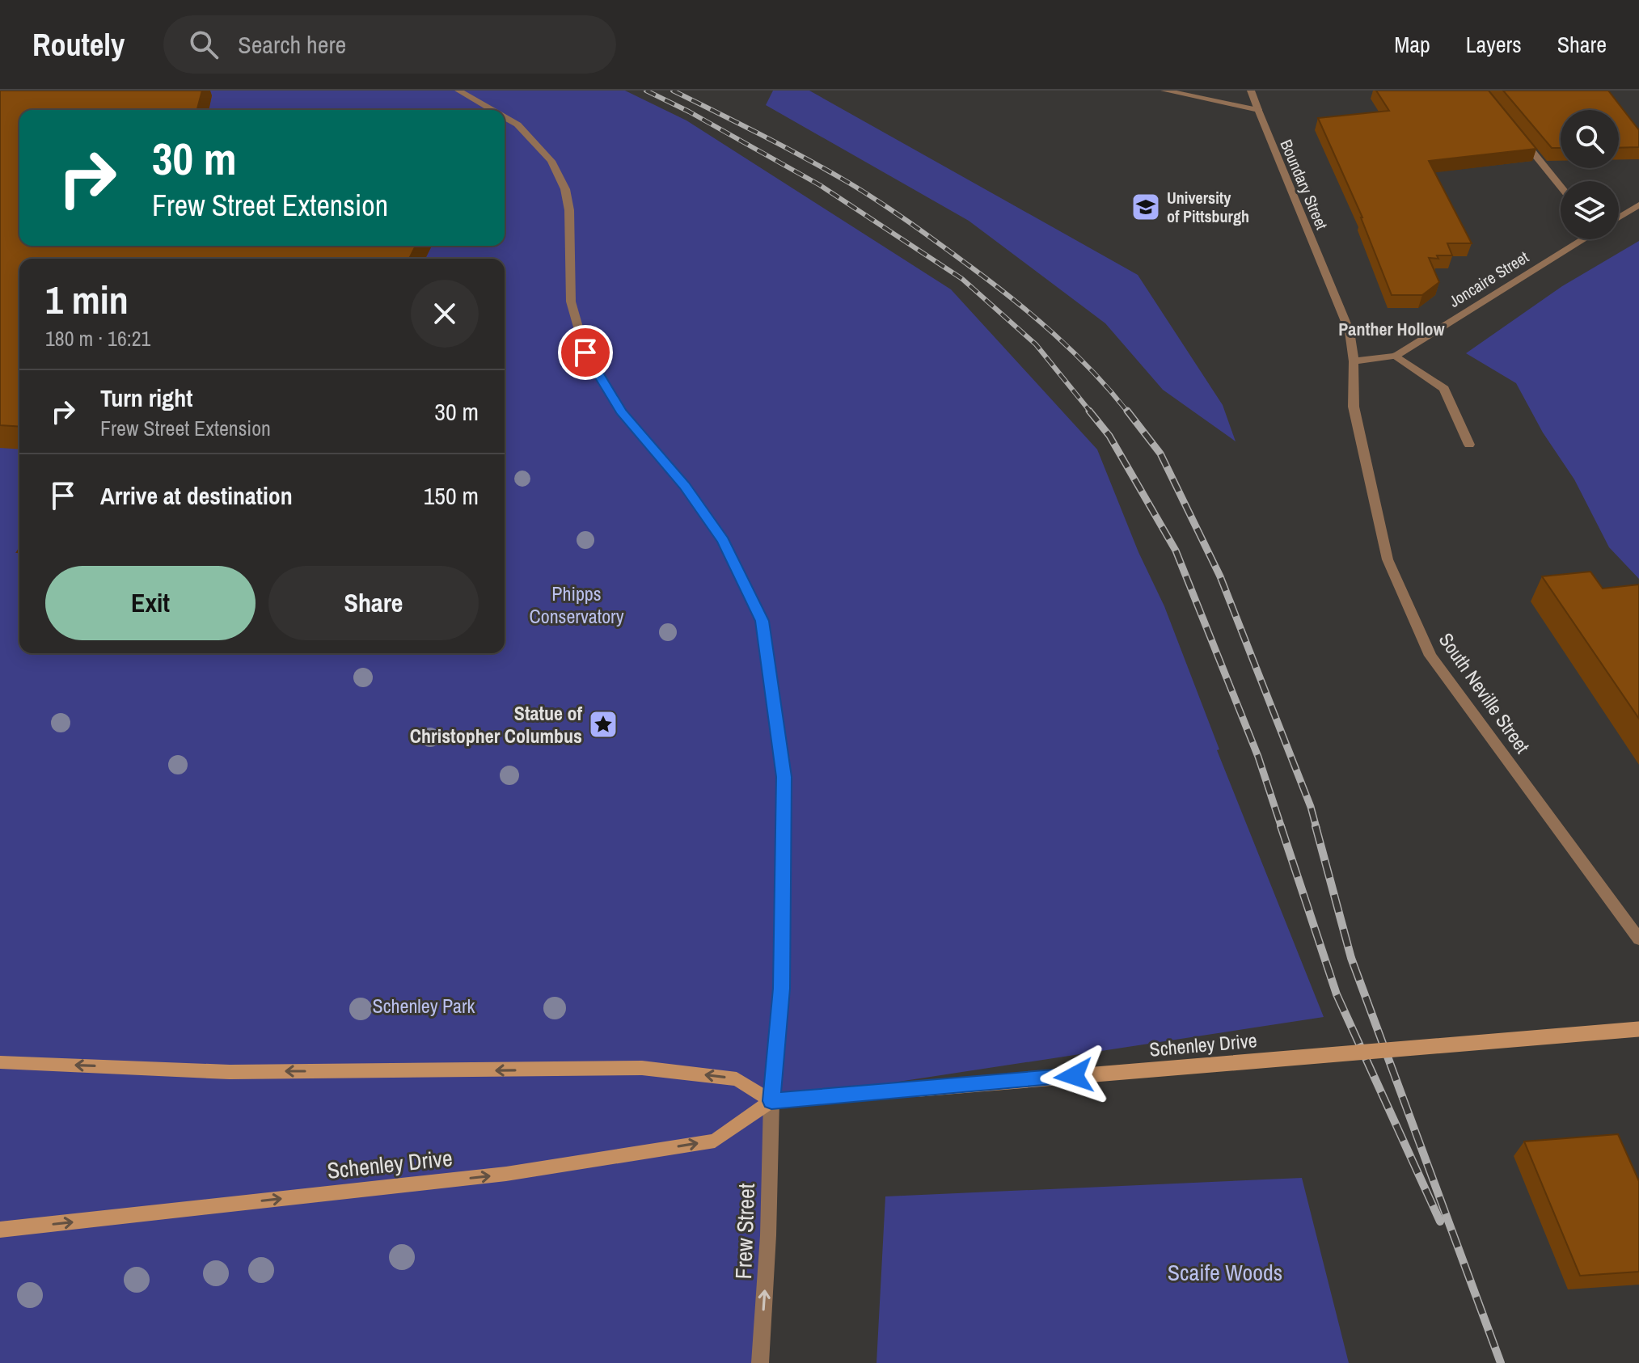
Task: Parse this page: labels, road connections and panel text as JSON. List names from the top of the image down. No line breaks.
{"streets":{"main road":["Schenley Drive"],"street":["Boundary Street","Joncaire Street","South Neville Street","Frew Street"]},"crossings":[["Boundary Street","Joncaire Street"],["Boundary Street","South Neville Street"],["Joncaire Street","South Neville Street"],["Schenley Drive","Frew Street"]],"districts":["Panther Hollow"],"parks":["Phipps Conservatory","Schenley Park","Scaife Woods"],"places":{"school or university":["University of Pittsburgh"],"place":["Statue of Christopher Columbus"]},"page":{"header":"Routely","search":"Search here","nav":["Map","Layers","Share"],"turn":["30 m","Frew Street Extension"],"heading":["1 min","180 m · 16:21"],"list":[{"name":"Turn right","note":"Frew Street Extension","value":"30 m"},{"name":"Arrive at destination","value":"150 m"}],"buttons":["Exit","Share"]}}
